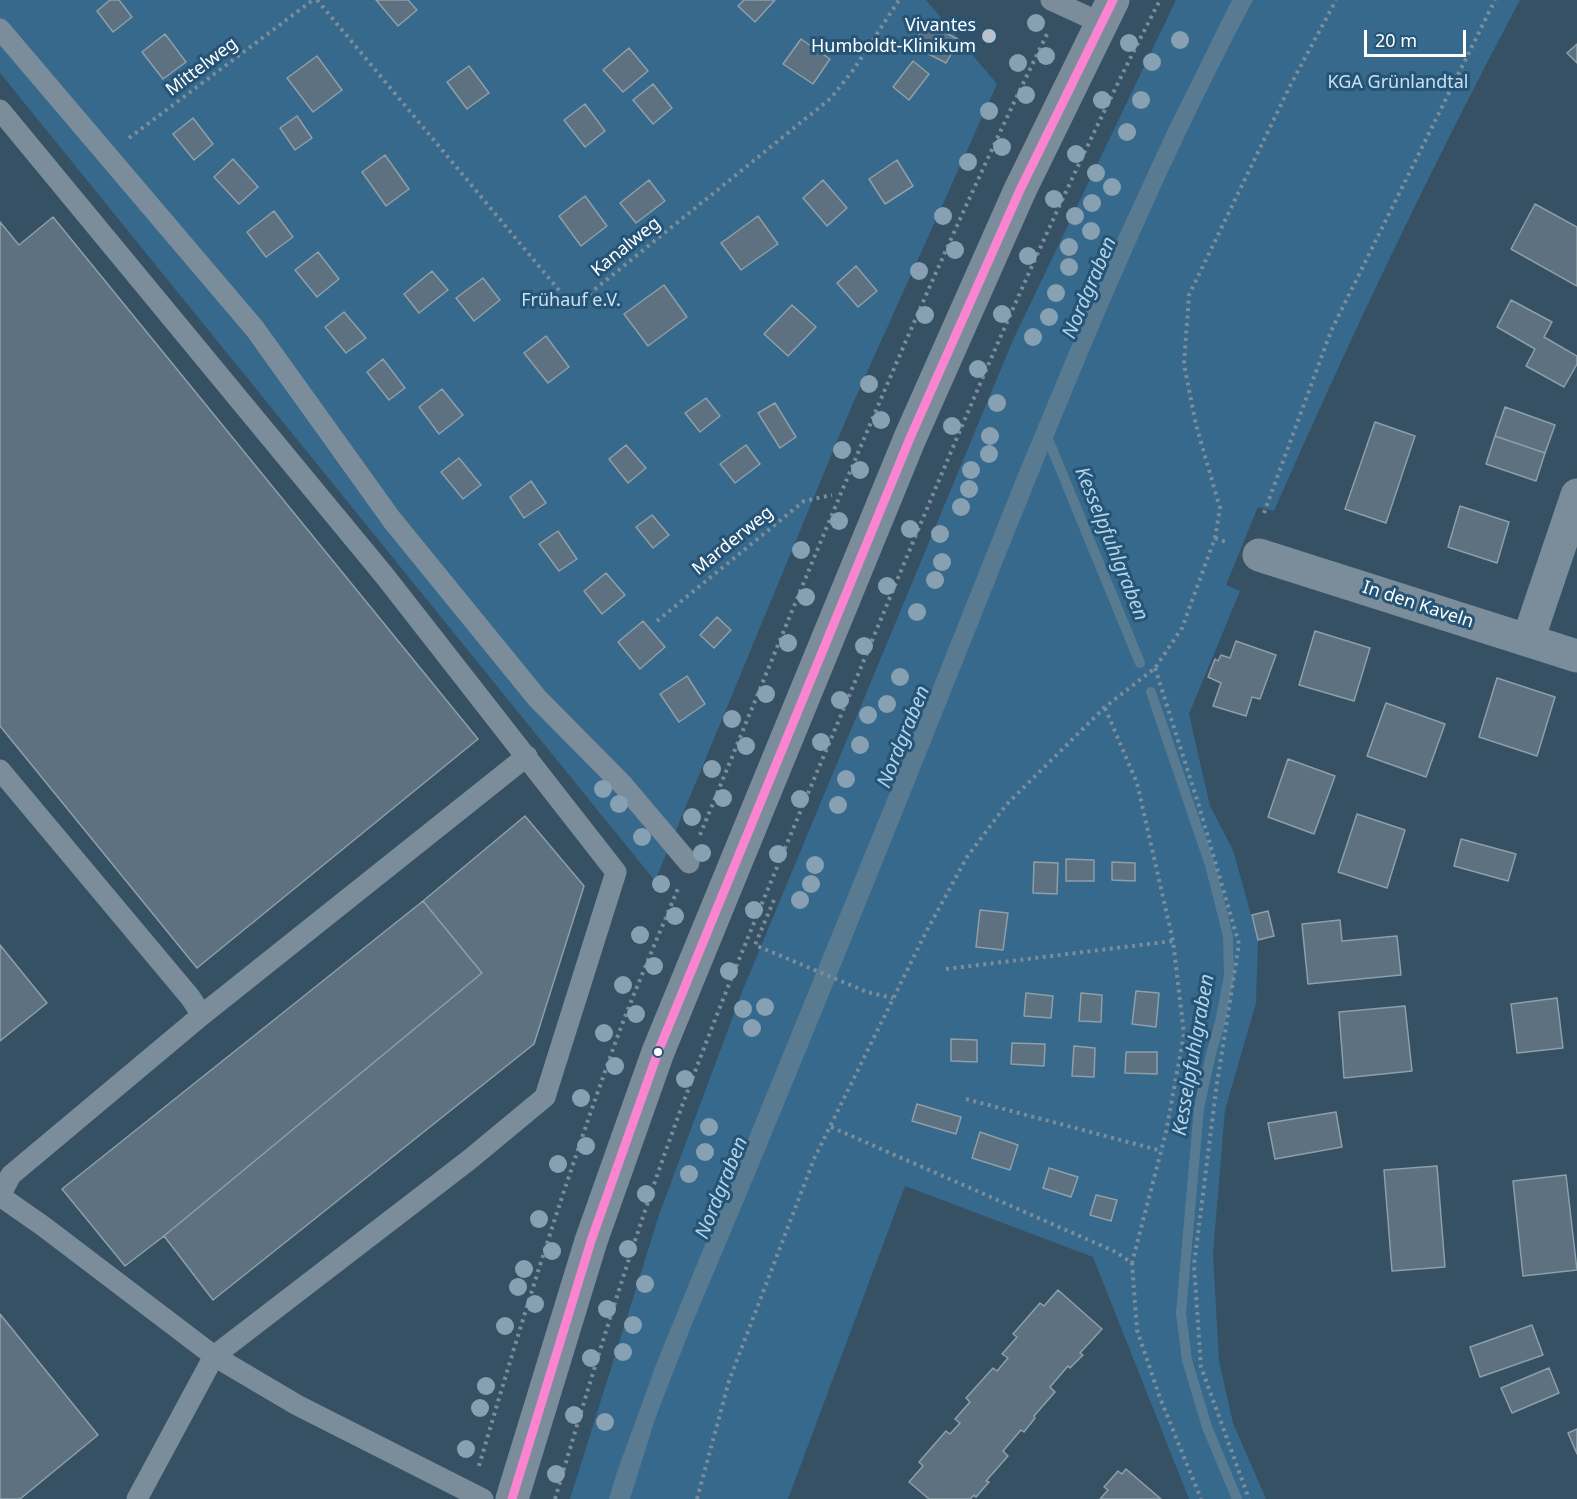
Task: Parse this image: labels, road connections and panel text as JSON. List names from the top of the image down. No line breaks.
{"streets":{"street":["In den Kaveln"],"path":["Mittelweg","Kanalweg","Marderweg"]},"crossings":[["Mittelweg","Kanalweg"]],"water":["Nordgraben","Kesselpfuhlgraben"],"parks":["KGA Grünlandtal","Frühauf e.V."],"places":["Vivantes Humboldt-Klinikum"],"scale_bar":"20 m"}
